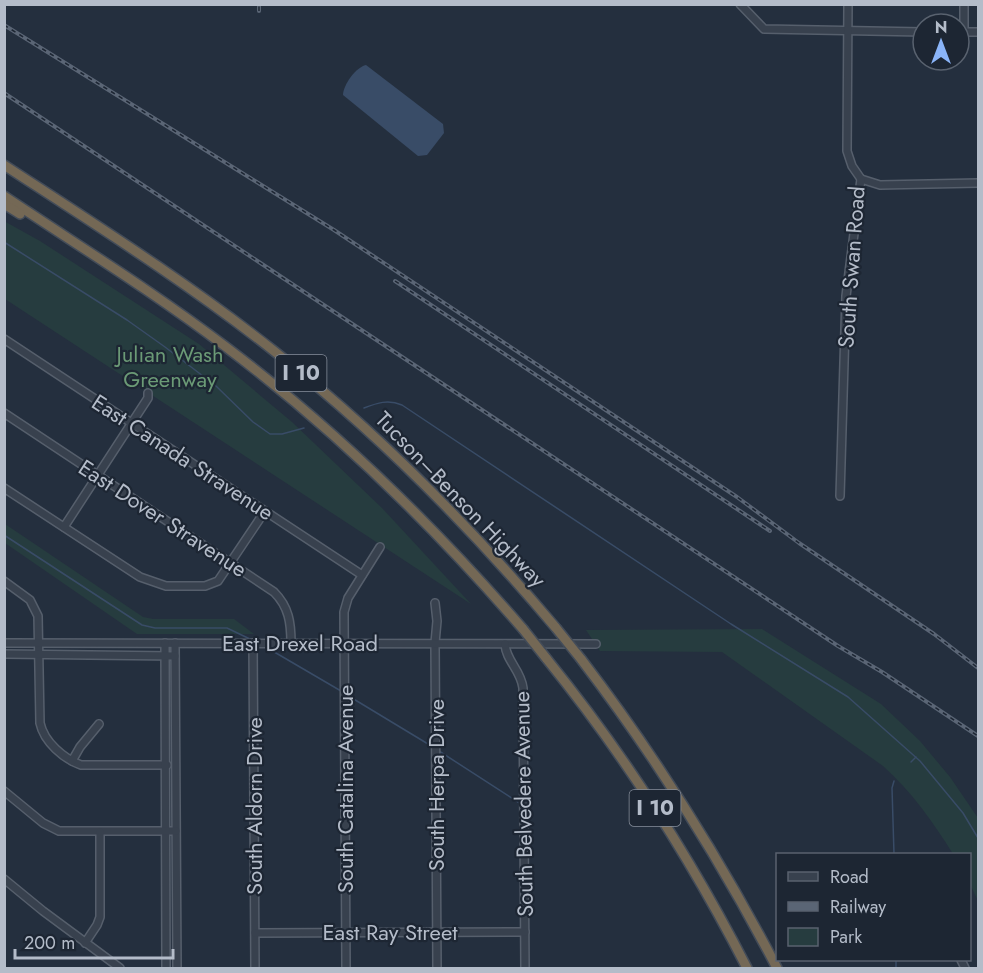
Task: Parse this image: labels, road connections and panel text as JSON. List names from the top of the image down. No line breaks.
{"streets":{"highway":["I 10","Tucson–Benson Highway"],"street":["South Swan Road","East Canada Stravenue","East Dover Stravenue","East Drexel Road","South Herpa Drive","South Catalina Avenue","South Belvedere Avenue","South Aldorn Drive","East Ray Street"]},"crossings":[["East Canada Stravenue","South Catalina Avenue"],["East Dover Stravenue","East Drexel Road"],["East Drexel Road","South Herpa Drive"],["East Drexel Road","South Catalina Avenue"],["East Drexel Road","South Belvedere Avenue"],["East Drexel Road","South Aldorn Drive"],["South Herpa Drive","East Ray Street"],["South Catalina Avenue","East Ray Street"],["South Belvedere Avenue","East Ray Street"],["South Aldorn Drive","East Ray Street"]],"parks":["Julian Wash Greenway"],"legend":["Road","Railway","Park"],"scale_bar":"200 m","north":"top"}
